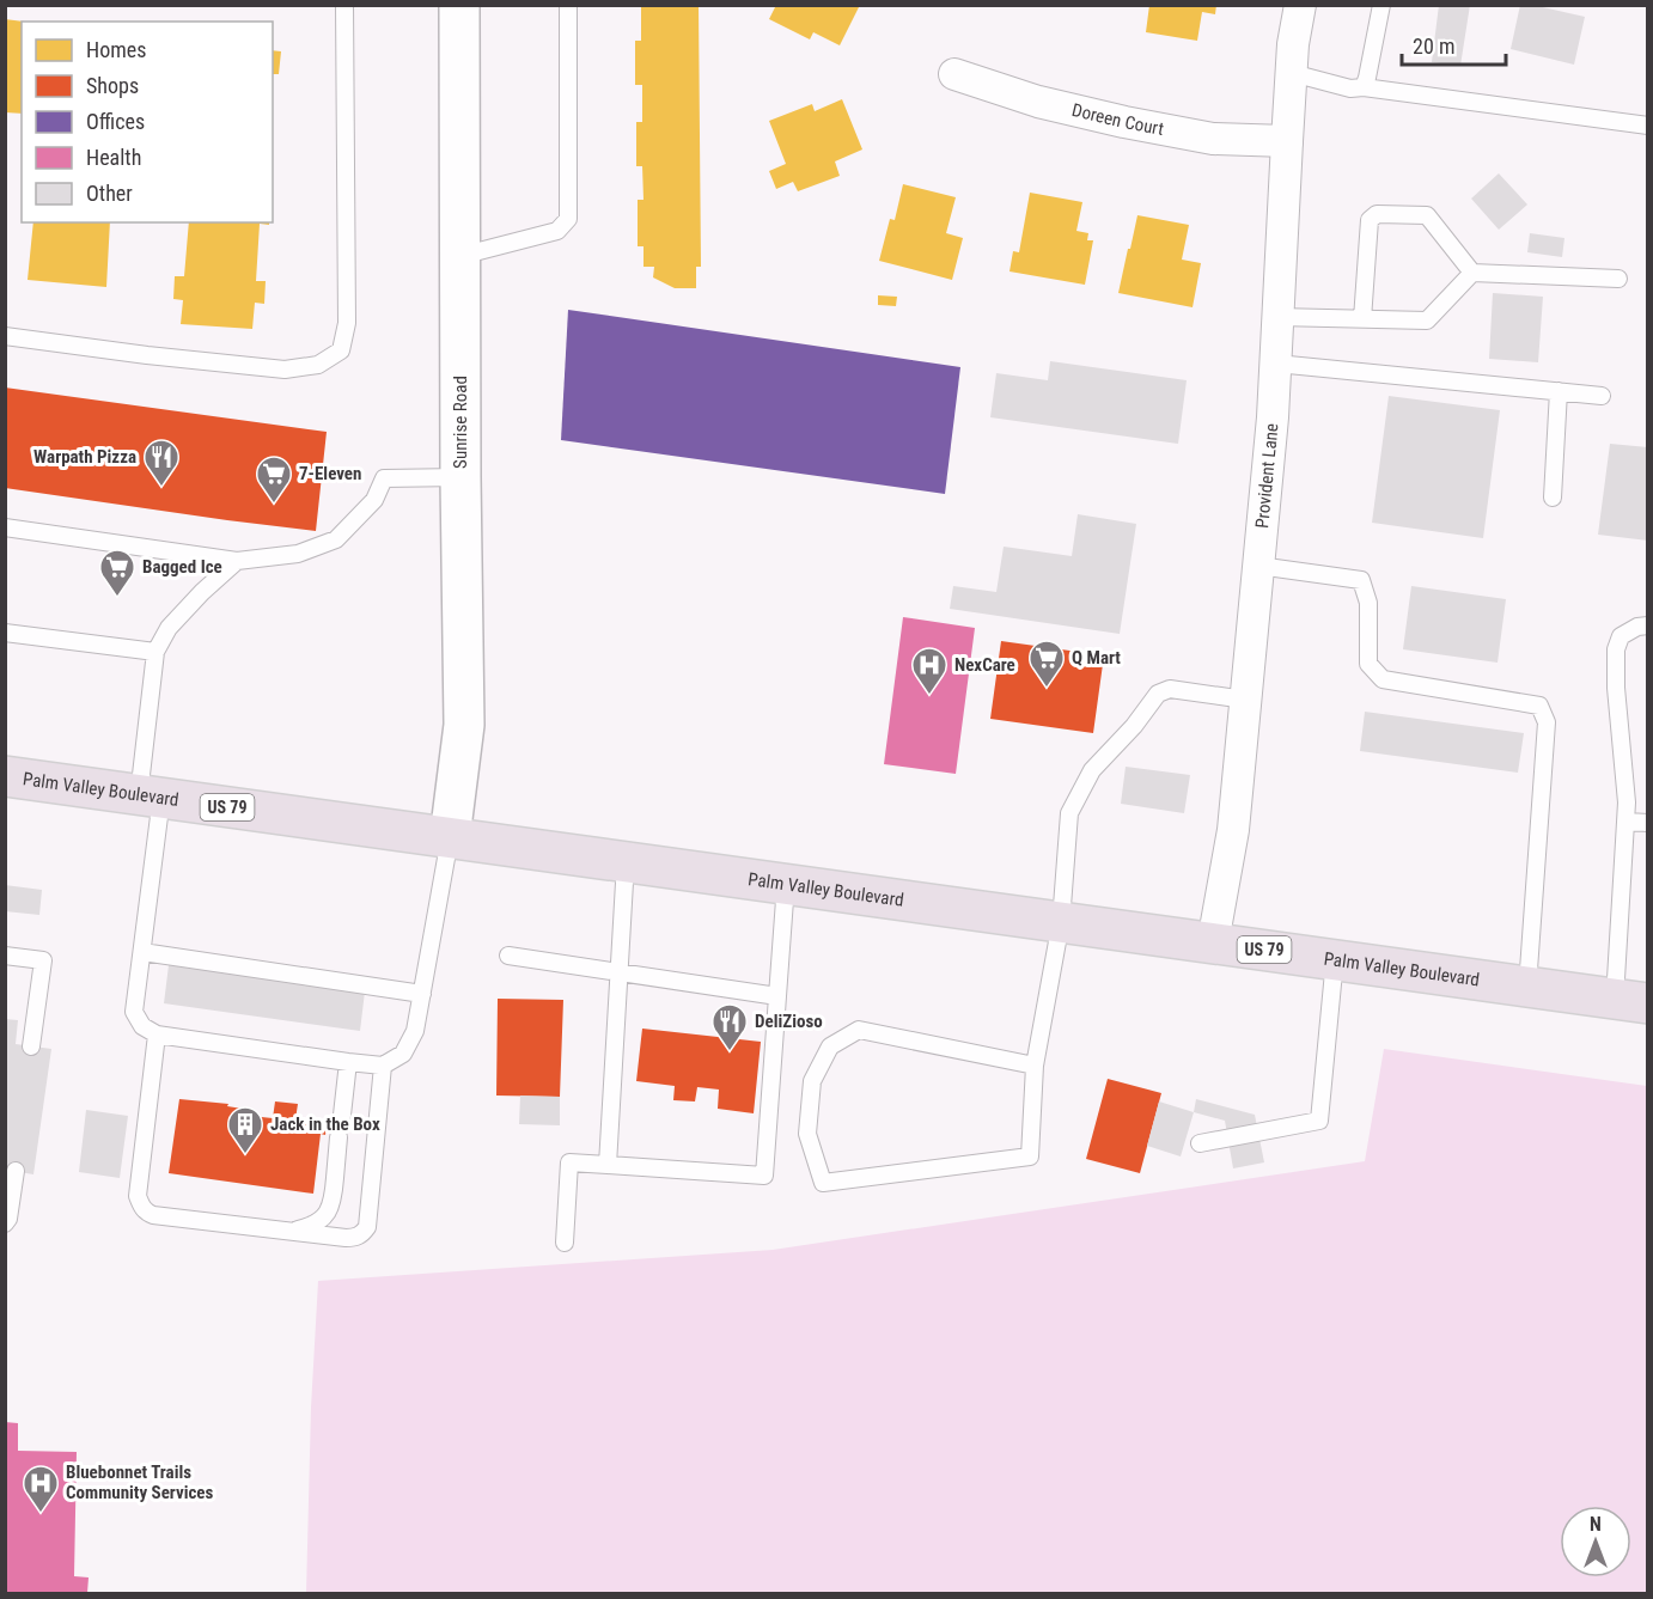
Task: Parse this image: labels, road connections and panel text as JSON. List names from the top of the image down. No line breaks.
{"streets":{"highway":["Palm Valley Boulevard","US 79"],"main road":["Sunrise Road"],"street":["Doreen Court","Provident Lane"]},"crossings":[["Doreen Court","Provident Lane"],["Sunrise Road","Palm Valley Boulevard"],["Provident Lane","Palm Valley Boulevard"]],"places":{"restaurant":["Warpath Pizza","DeliZioso"],"supermarket":["7-Eleven","Bagged Ice","Q Mart"],"hospital":["NexCare","Bluebonnet Trails Community Services"],"building":["Jack in the Box"]},"legend":["Homes","Shops","Offices","Health","Other"],"scale_bar":"20 m","north":"top"}
